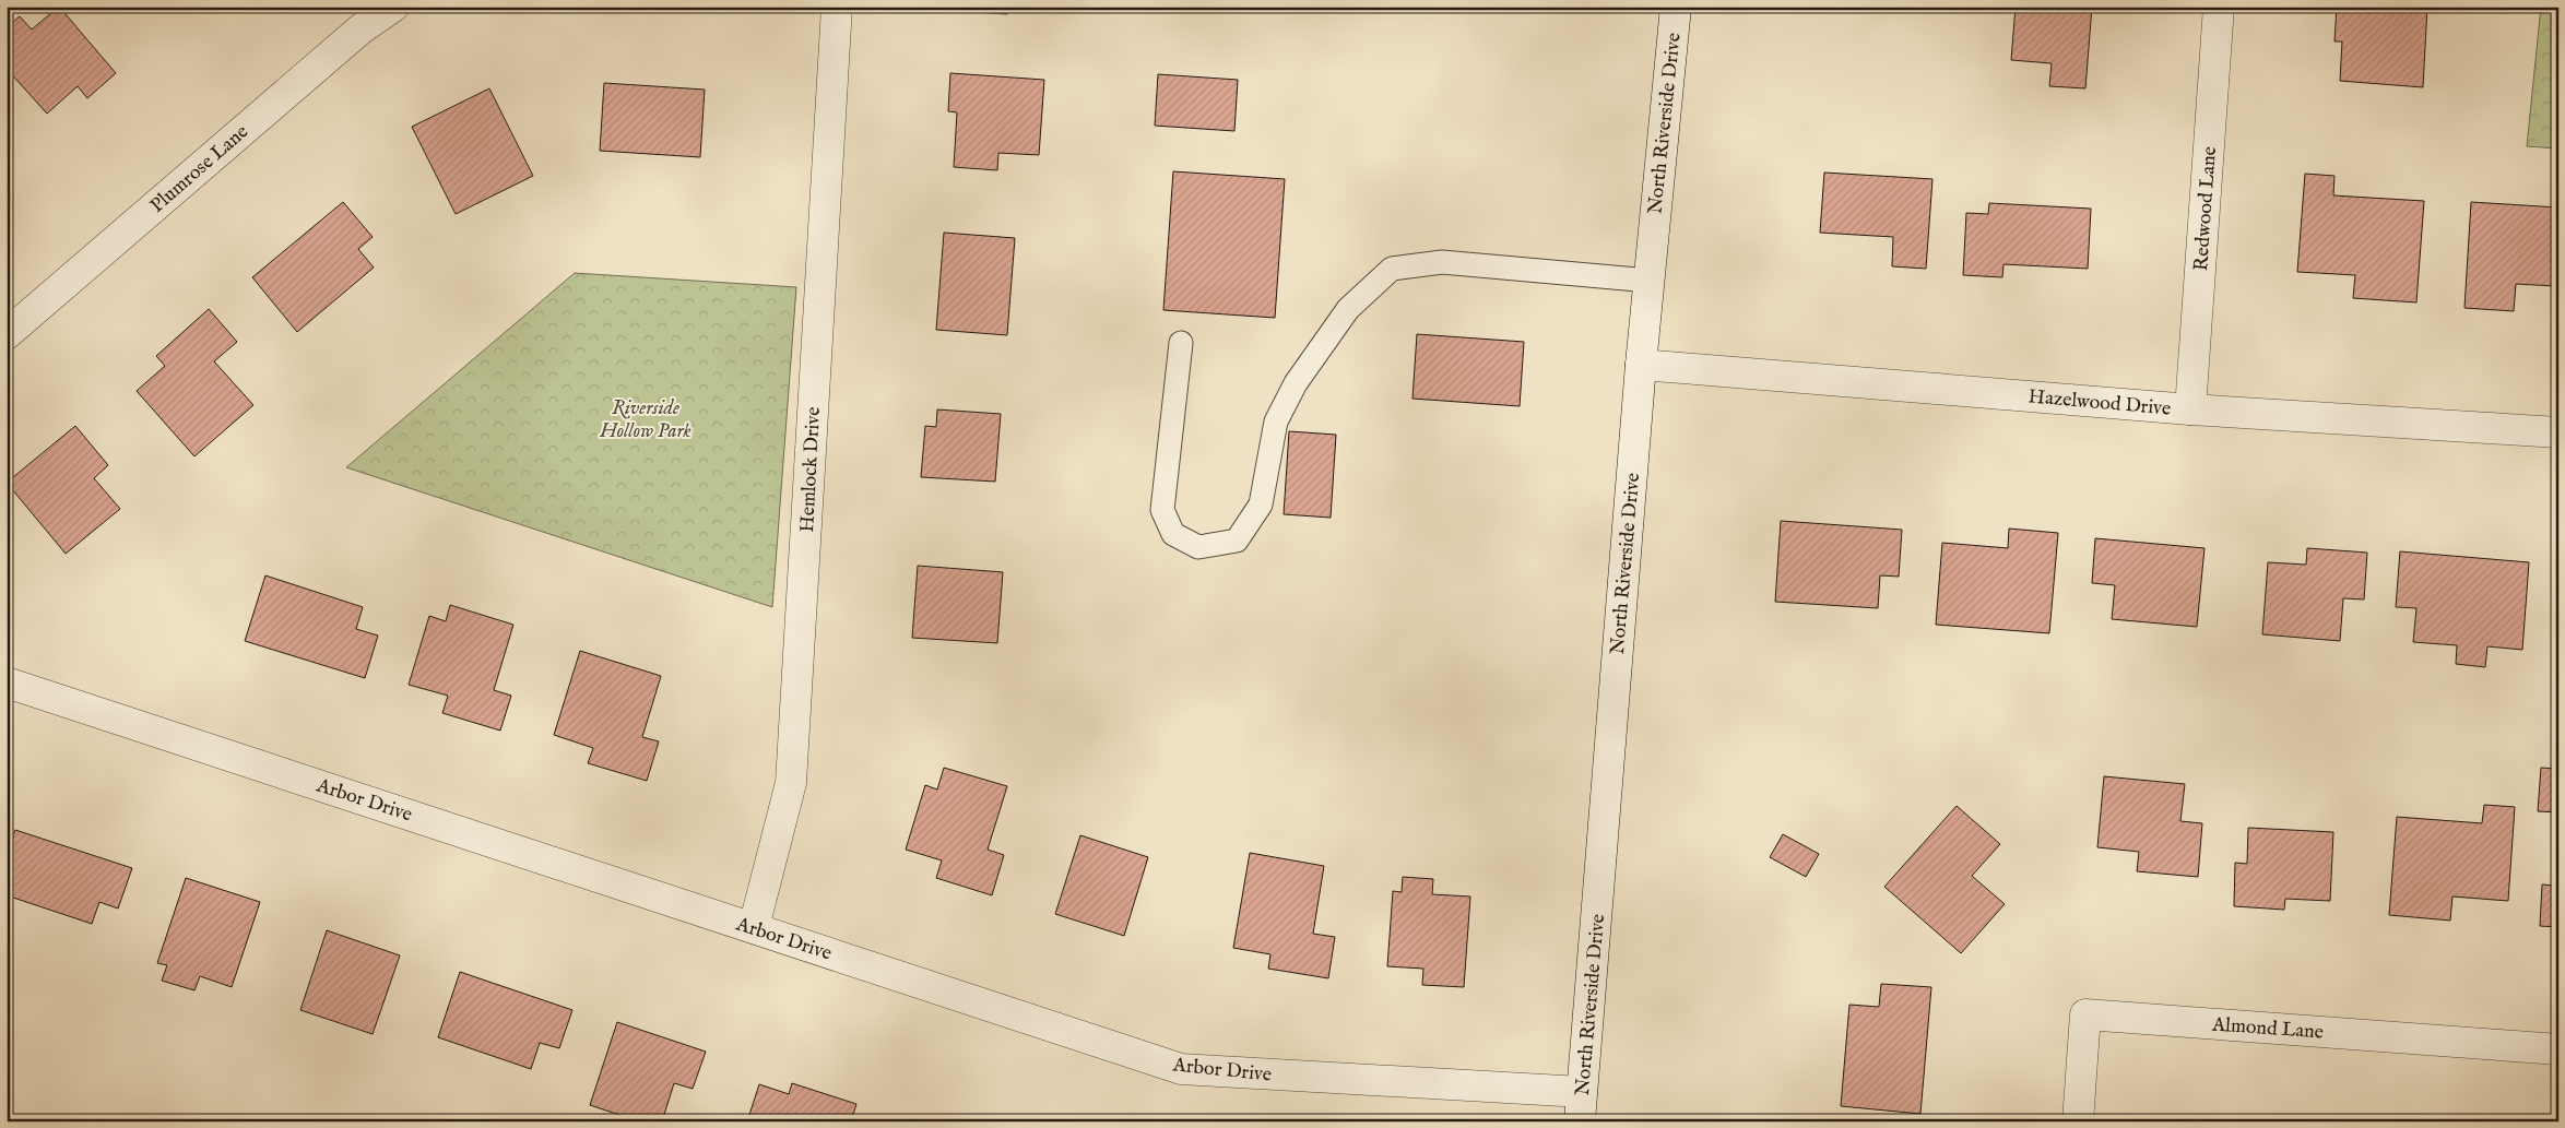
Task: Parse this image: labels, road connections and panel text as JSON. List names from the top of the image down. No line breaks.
{"streets":{"street":["North Riverside Drive","Plumrose Lane","Redwood Lane","Hazelwood Drive","Hemlock Drive","Arbor Drive","Almond Lane"]},"crossings":[["North Riverside Drive","Hazelwood Drive"],["North Riverside Drive","Arbor Drive"],["Redwood Lane","Hazelwood Drive"],["Hemlock Drive","Arbor Drive"]],"parks":["Riverside Hollow Park"]}
